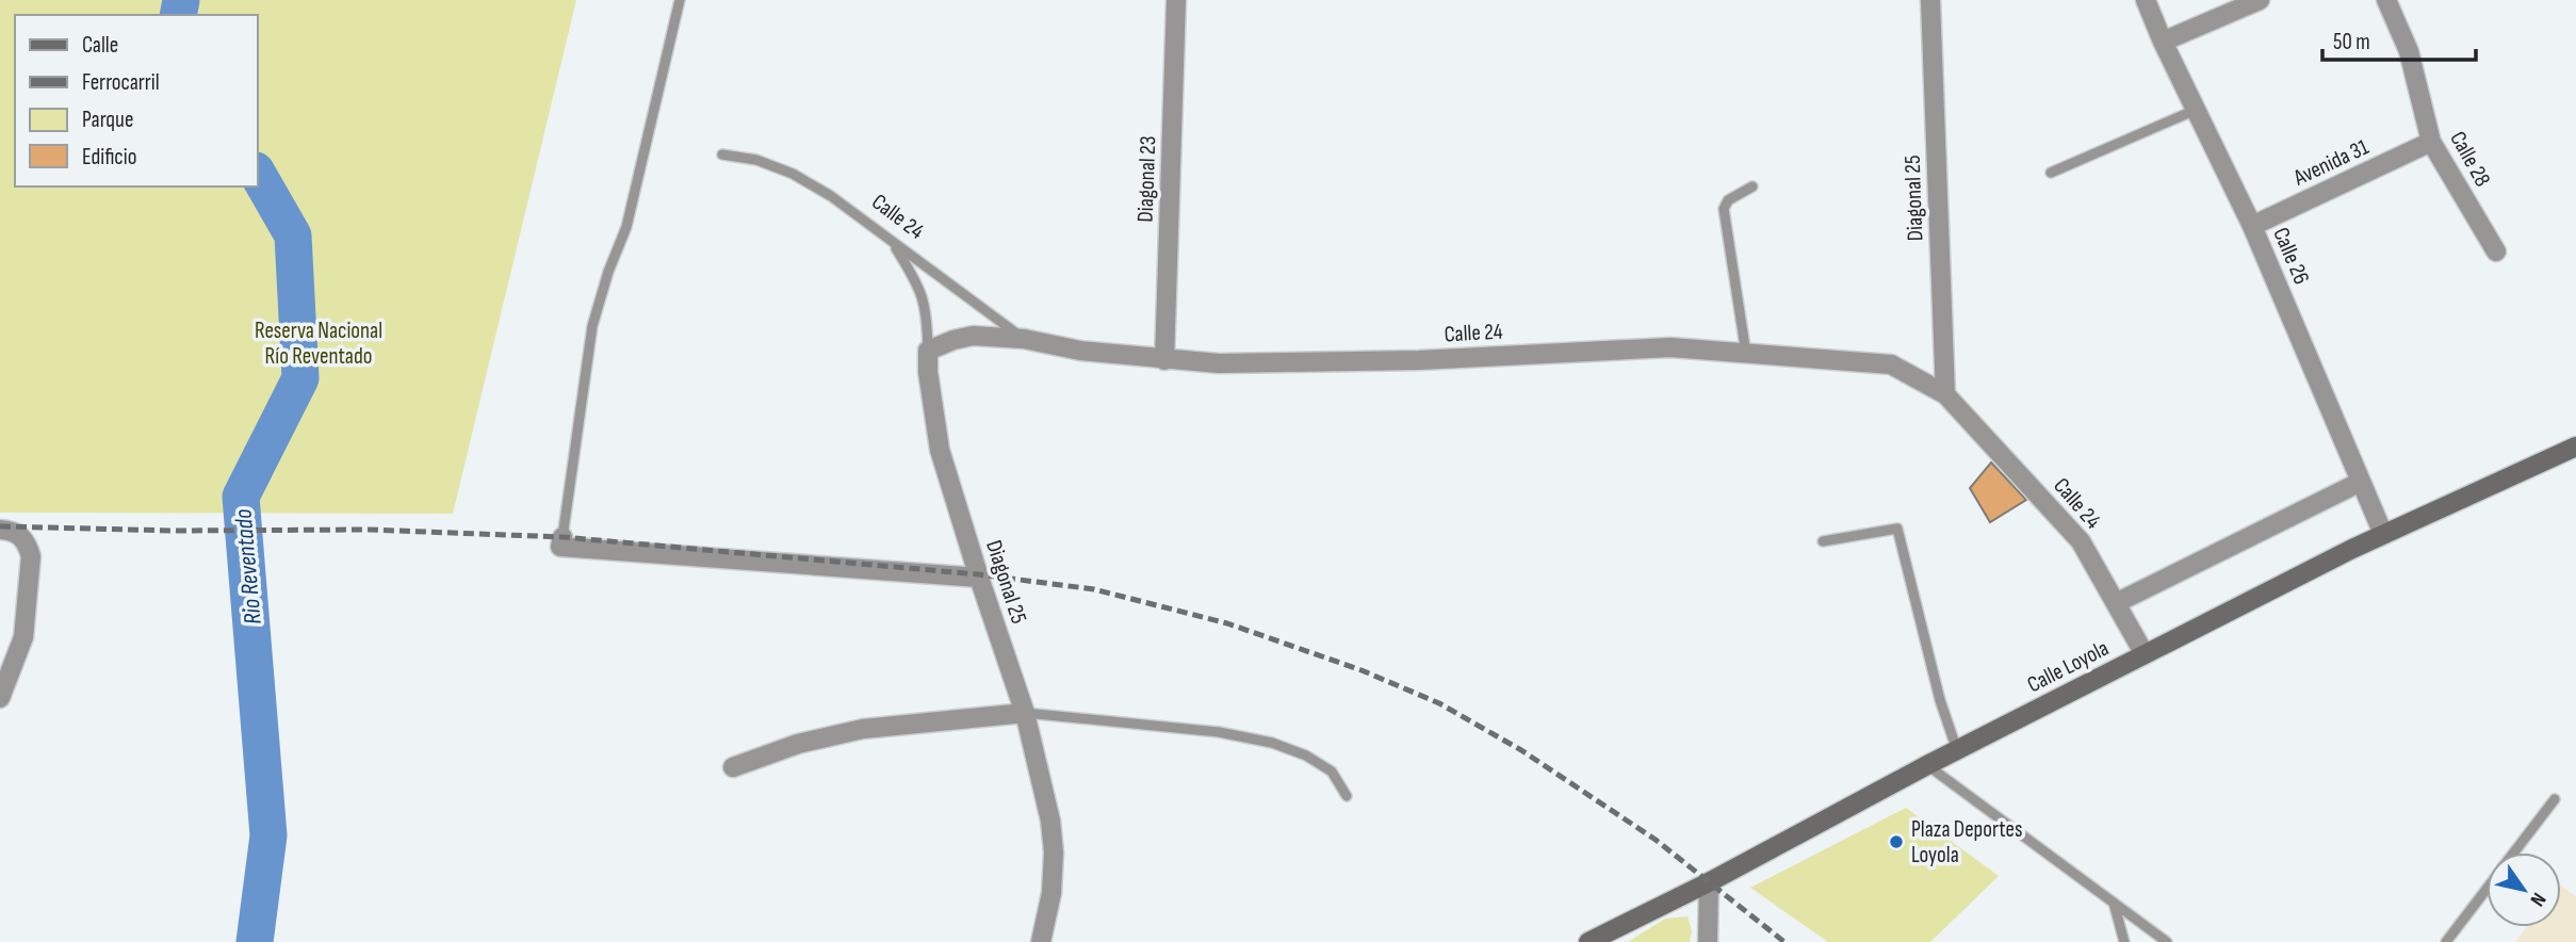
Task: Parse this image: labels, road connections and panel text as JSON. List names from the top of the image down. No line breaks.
{"streets":{"main road":["Calle Loyola"],"street":["Calle 28","Avenida 31","Diagonal 23","Diagonal 25","Calle 24","Calle 26"]},"crossings":[["Calle 28","Avenida 31"],["Avenida 31","Calle 26"],["Diagonal 23","Calle 24"],["Diagonal 25","Calle 24"],["Calle 24","Calle Loyola"],["Calle 26","Calle Loyola"]],"water":["Rio Reventado"],"parks":["Reserva Nacional Río Reventado"],"places":["Plaza Deportes Loyola"],"legend":["Calle","Ferrocarril","Parque","Edificio"],"scale_bar":"50 m","north":"bottom right"}
